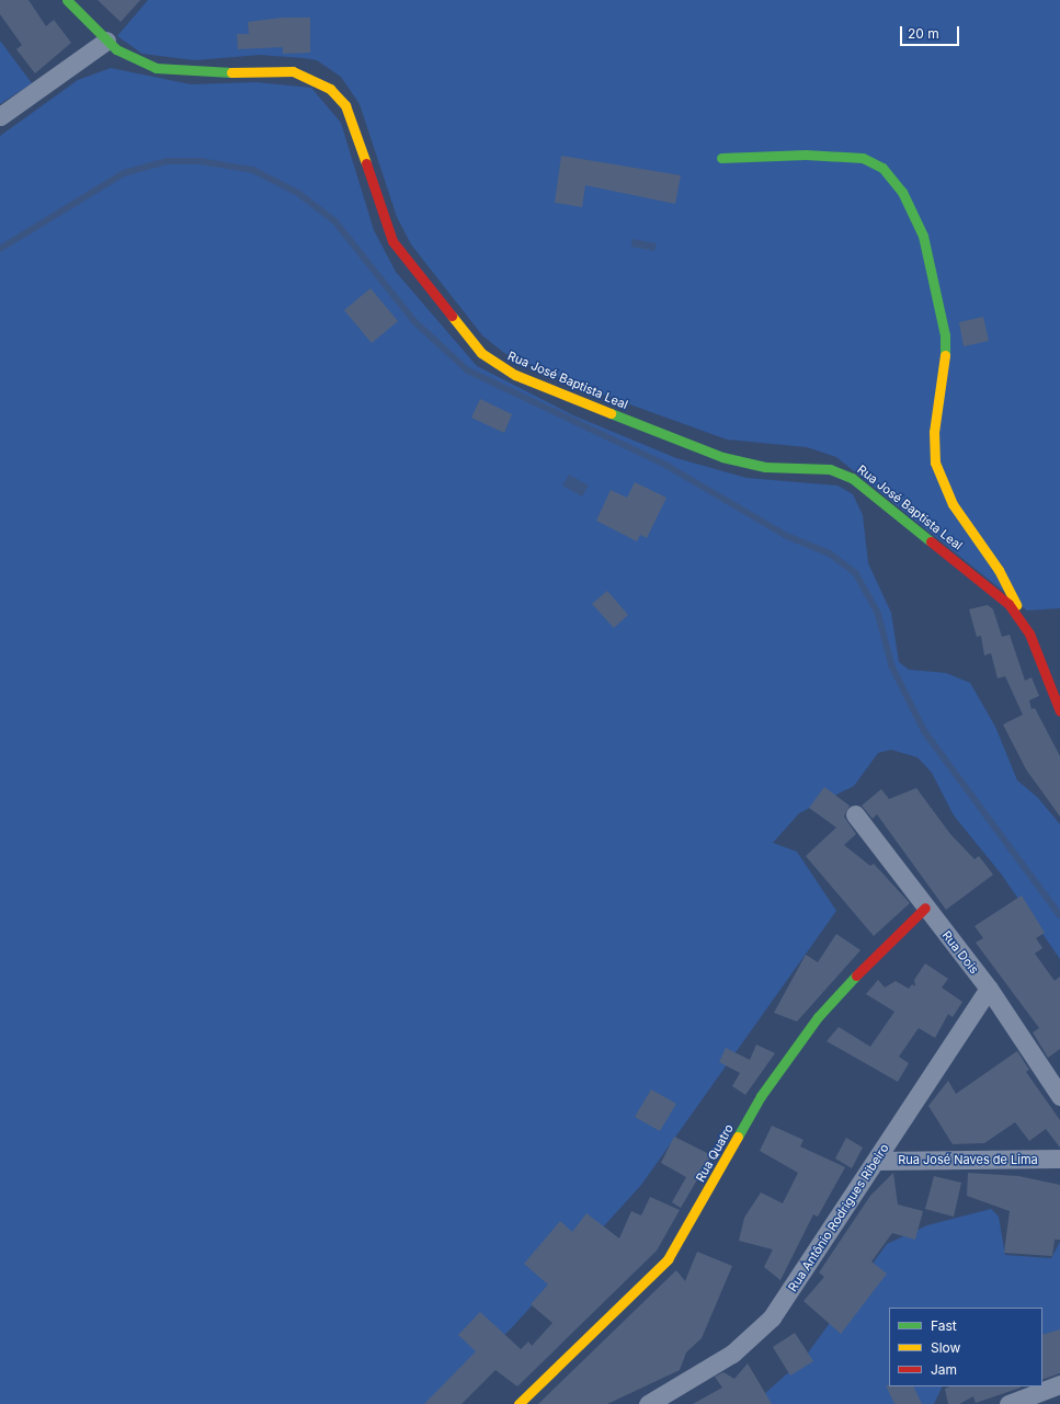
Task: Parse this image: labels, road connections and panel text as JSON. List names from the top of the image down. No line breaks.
{"streets":{"street":["Rua José Baptista Leal","Rua Dois","Rua Quatro","Rua José Naves de Lima","Rua Antônio Rodrigues Ribeiro"]},"crossings":[["Rua Dois","Rua Quatro"],["Rua Dois","Rua Antônio Rodrigues Ribeiro"],["Rua José Naves de Lima","Rua Antônio Rodrigues Ribeiro"]],"legend":["Fast","Slow","Jam"],"scale_bar":"20 m"}
